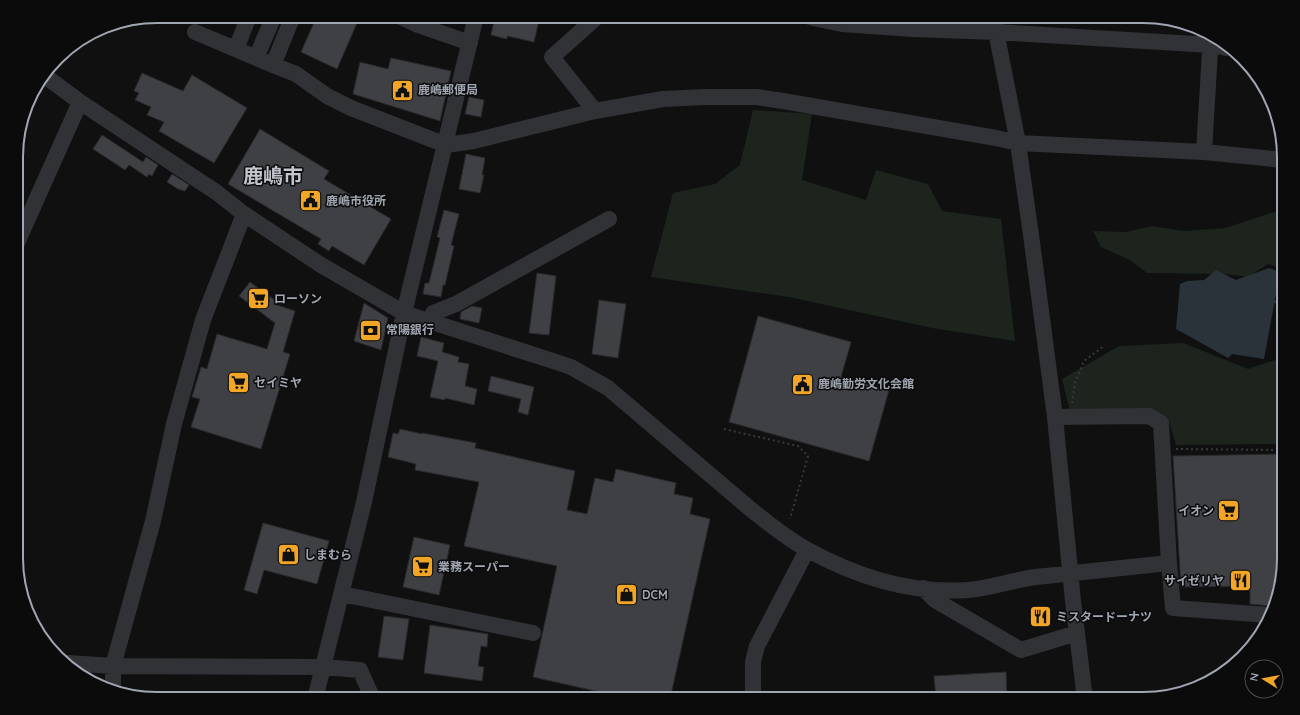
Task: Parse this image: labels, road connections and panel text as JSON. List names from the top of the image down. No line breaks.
{"districts":["鹿嶋市"],"places":{"public building":["鹿嶋郵便局","鹿嶋市役所","鹿嶋勤労文化会館"],"supermarket":["ローソン","セイミヤ","イオン","業務スーパー"],"bank":["常陽銀行"],"shop":["しまむら","DCM"],"restaurant":["サイゼリヤ","ミスタードーナツ"]},"north":"left"}
